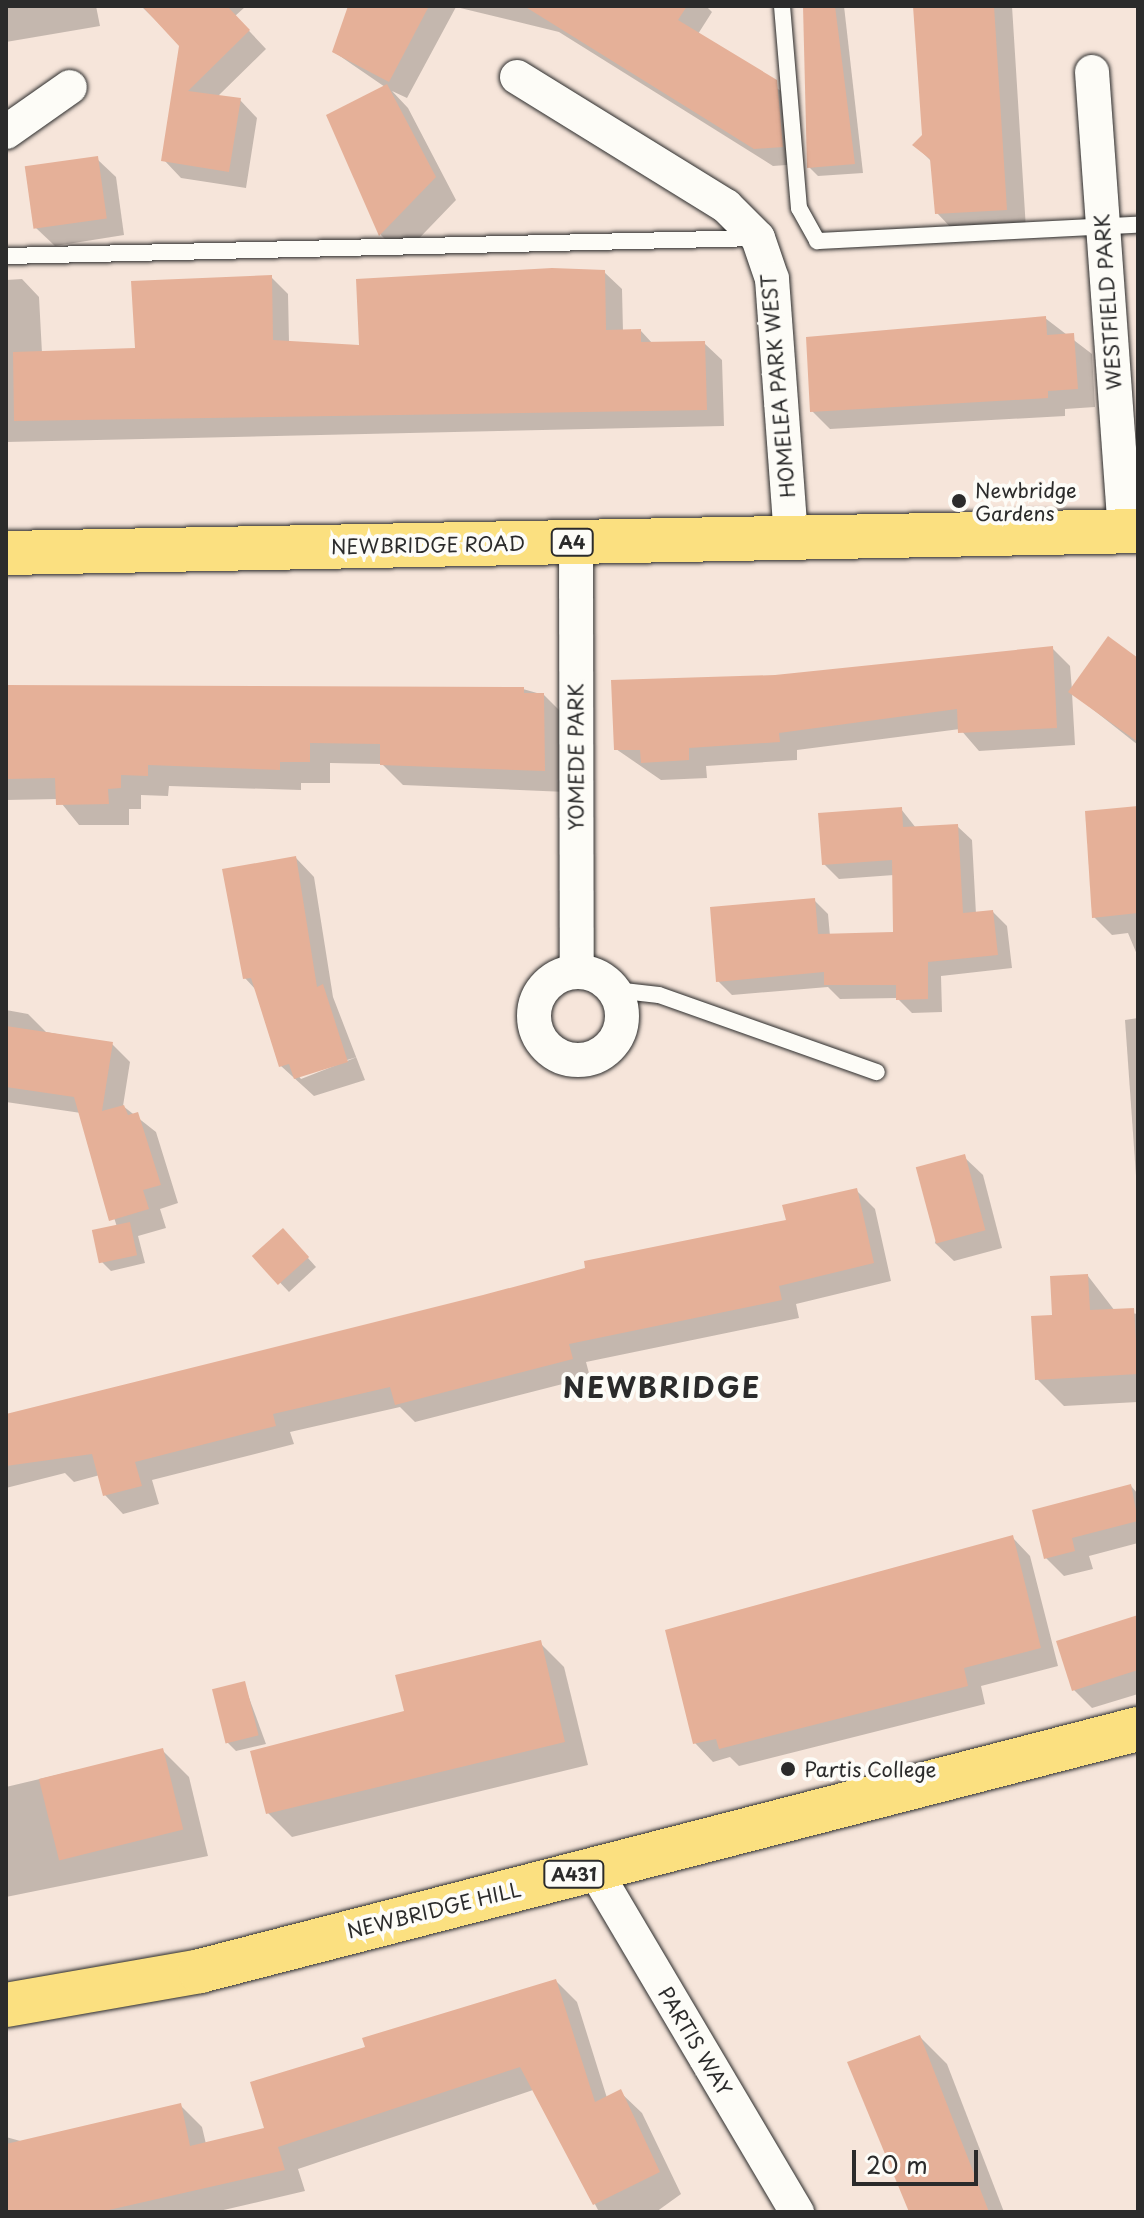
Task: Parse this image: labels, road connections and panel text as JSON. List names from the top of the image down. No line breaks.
{"streets":{"main road":["A4","NEWBRIDGE ROAD","A431","NEWBRIDGE HILL"],"street":["WESTFIELD PARK","HOMELEA PARK WEST","YOMEDE PARK","PARTIS WAY"]},"crossings":[["WESTFIELD PARK","NEWBRIDGE ROAD"],["HOMELEA PARK WEST","NEWBRIDGE ROAD"],["NEWBRIDGE ROAD","YOMEDE PARK"],["NEWBRIDGE HILL","PARTIS WAY"]],"districts":["NEWBRIDGE"],"places":["Newbridge Gardens","Partis College"],"scale_bar":"20 m"}
